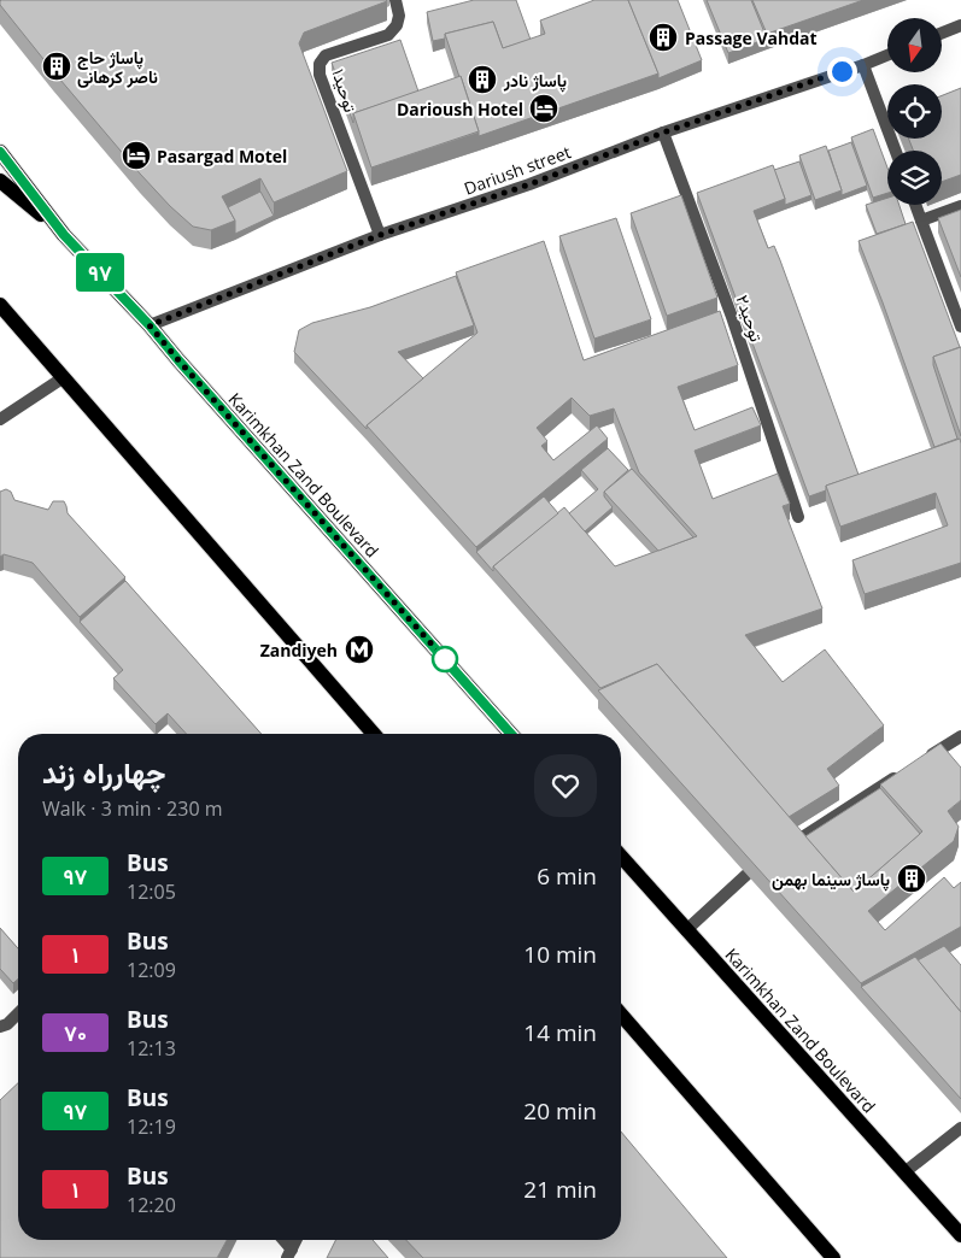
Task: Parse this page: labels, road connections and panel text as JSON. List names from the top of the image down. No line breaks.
{"streets":{"main road":["Karimkhan Zand Boulevard"],"street":["توحید۱","Dariush street","توحید۲"]},"crossings":[["توحید۱","Dariush street"],["Dariush street","توحید۲"],["Dariush street","Karimkhan Zand Boulevard"]],"places":{"building":["Passage Vahdat","پاساژ حاج ناصر کرهانی","پاساژ نادر","پاساژ سینما بهمن"],"hotel":["Darioush Hotel","Pasargad Motel"],"metro station":["Zandiyeh"]},"lines":["bus line ۹۷"],"north":"bottom","page":{"on_map":"۹۷","heading":["چهارراه زند","Walk · 3 min · 230 m"],"list":[{"mark":"۹۷","name":"Bus","note":"12:05","value":"6 min"},{"mark":"۱","name":"Bus","note":"12:09","value":"10 min"},{"mark":"۷۰","name":"Bus","note":"12:13","value":"14 min"},{"mark":"۹۷","name":"Bus","note":"12:19","value":"20 min"},{"mark":"۱","name":"Bus","note":"12:20","value":"21 min"}]}}
